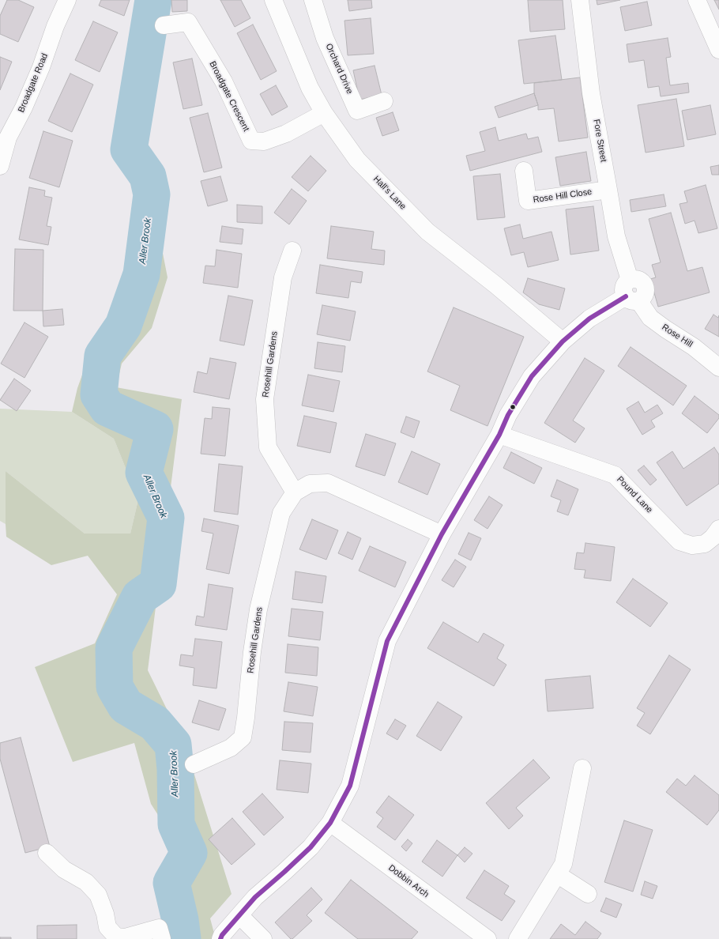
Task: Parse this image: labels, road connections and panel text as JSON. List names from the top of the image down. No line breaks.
{"streets":{"street":["Orchard Drive","Broadgate Road","Broadgate Crescent","Fore Street","Hall's Lane","Rose Hill Close","Rose Hill","Rosehill Gardens","Pound Lane","Dobbin Arch"]},"crossings":[["Broadgate Crescent","Hall's Lane"],["Fore Street","Rose Hill Close"],["Fore Street","Rose Hill"]],"water":["Aller Brook"]}
